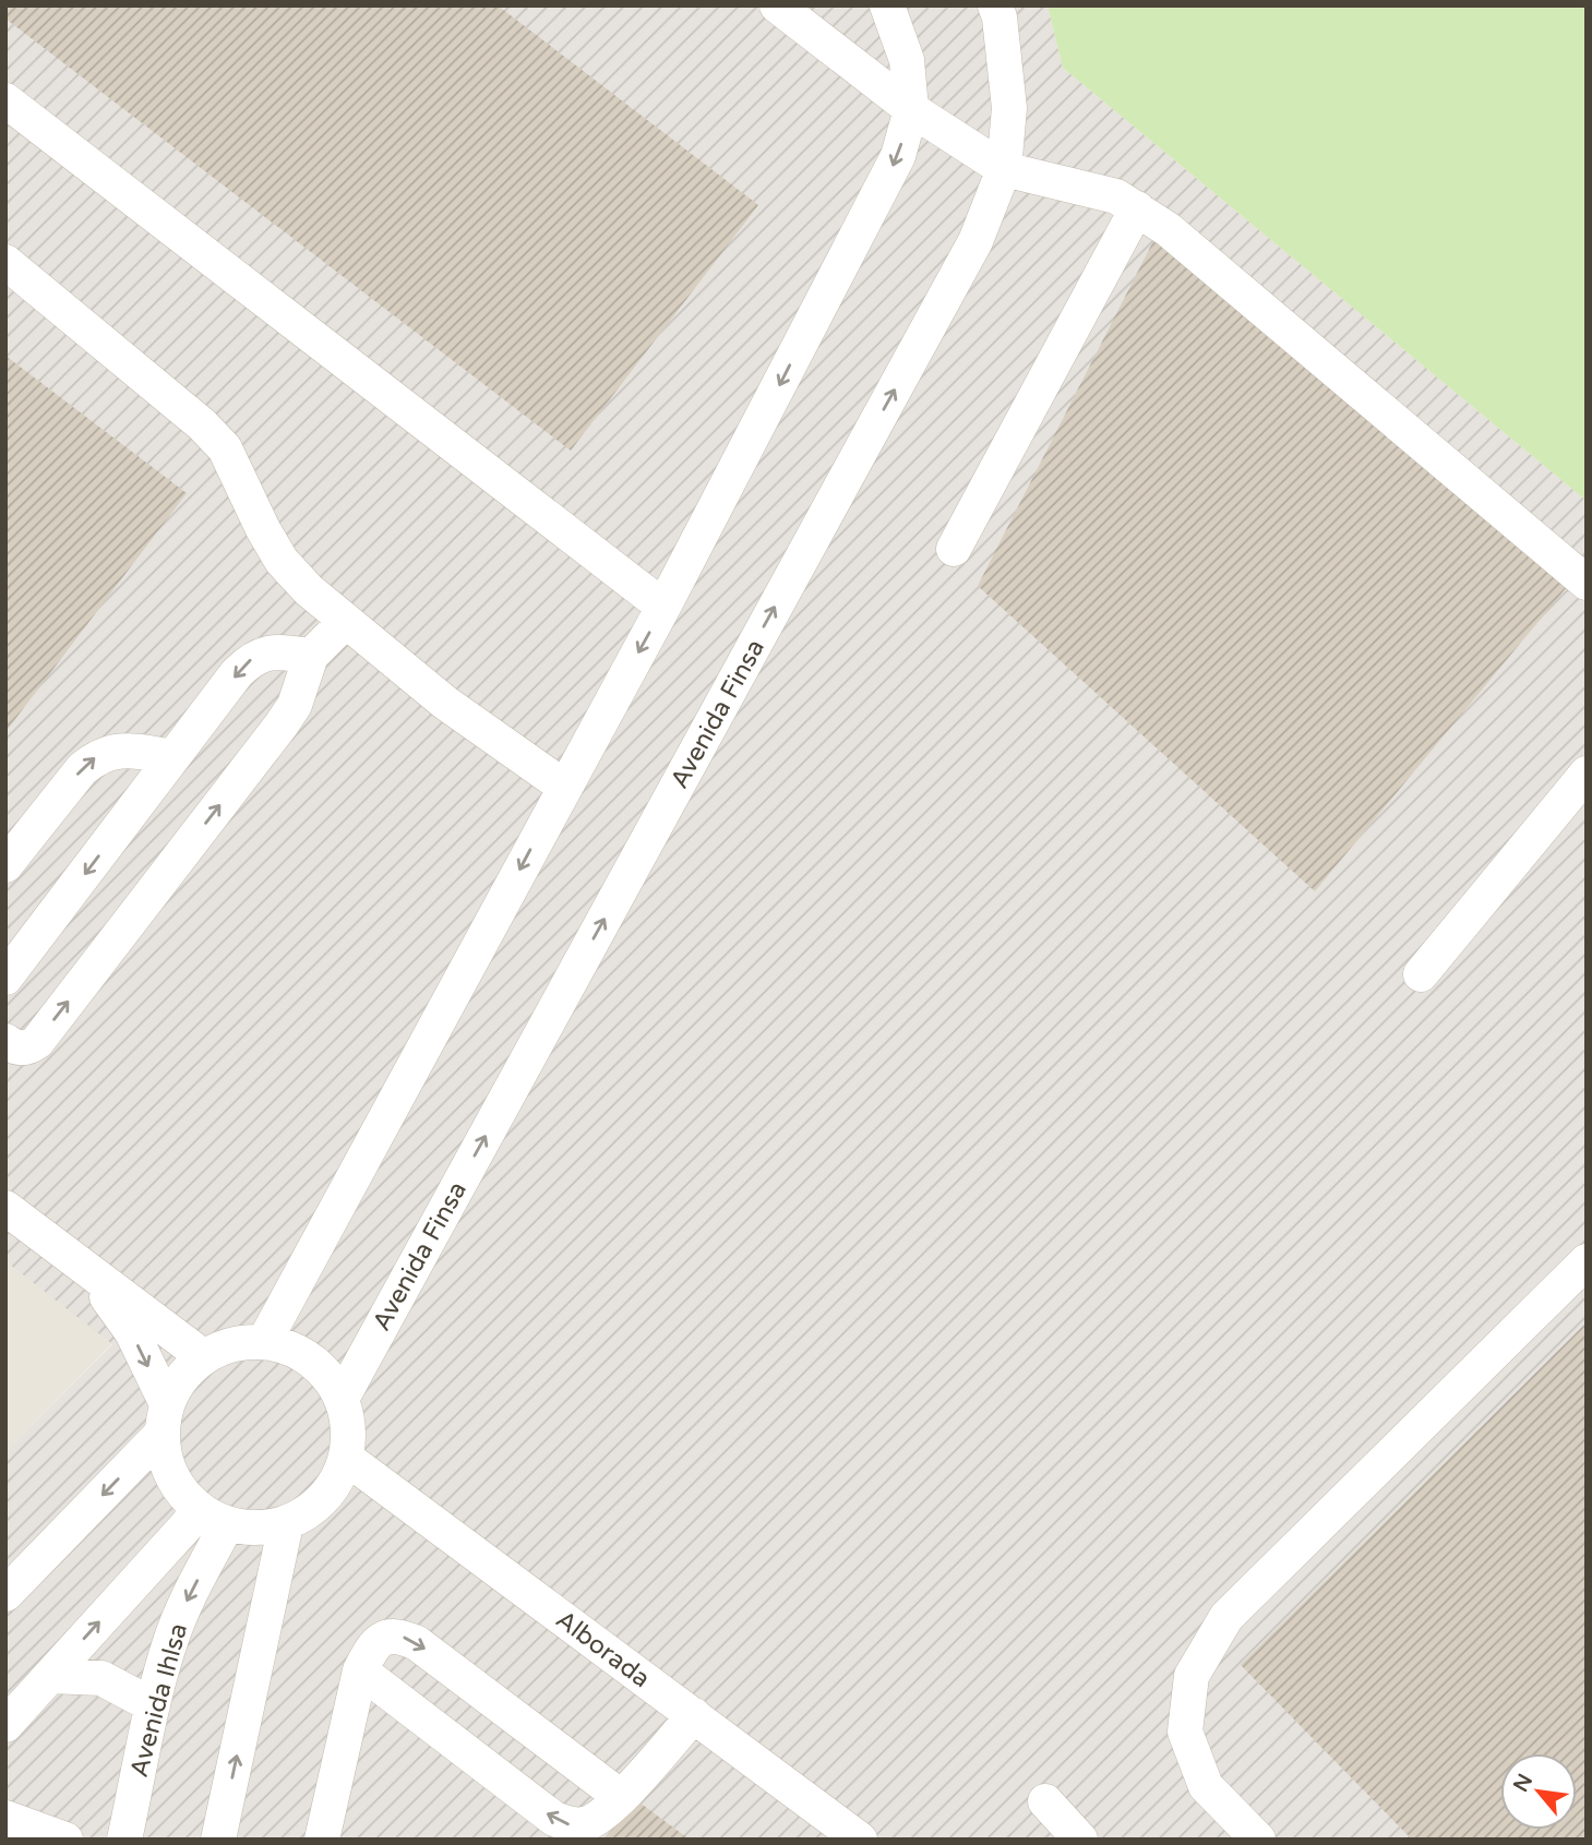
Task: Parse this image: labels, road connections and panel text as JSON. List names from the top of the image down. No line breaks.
{"streets":{"street":["Avenida Finsa","Alborada","Avenida Ihlsa"]},"crossings":[["Avenida Finsa","Alborada"],["Avenida Finsa","Avenida Ihlsa"],["Alborada","Avenida Ihlsa"]],"north":"top left"}
